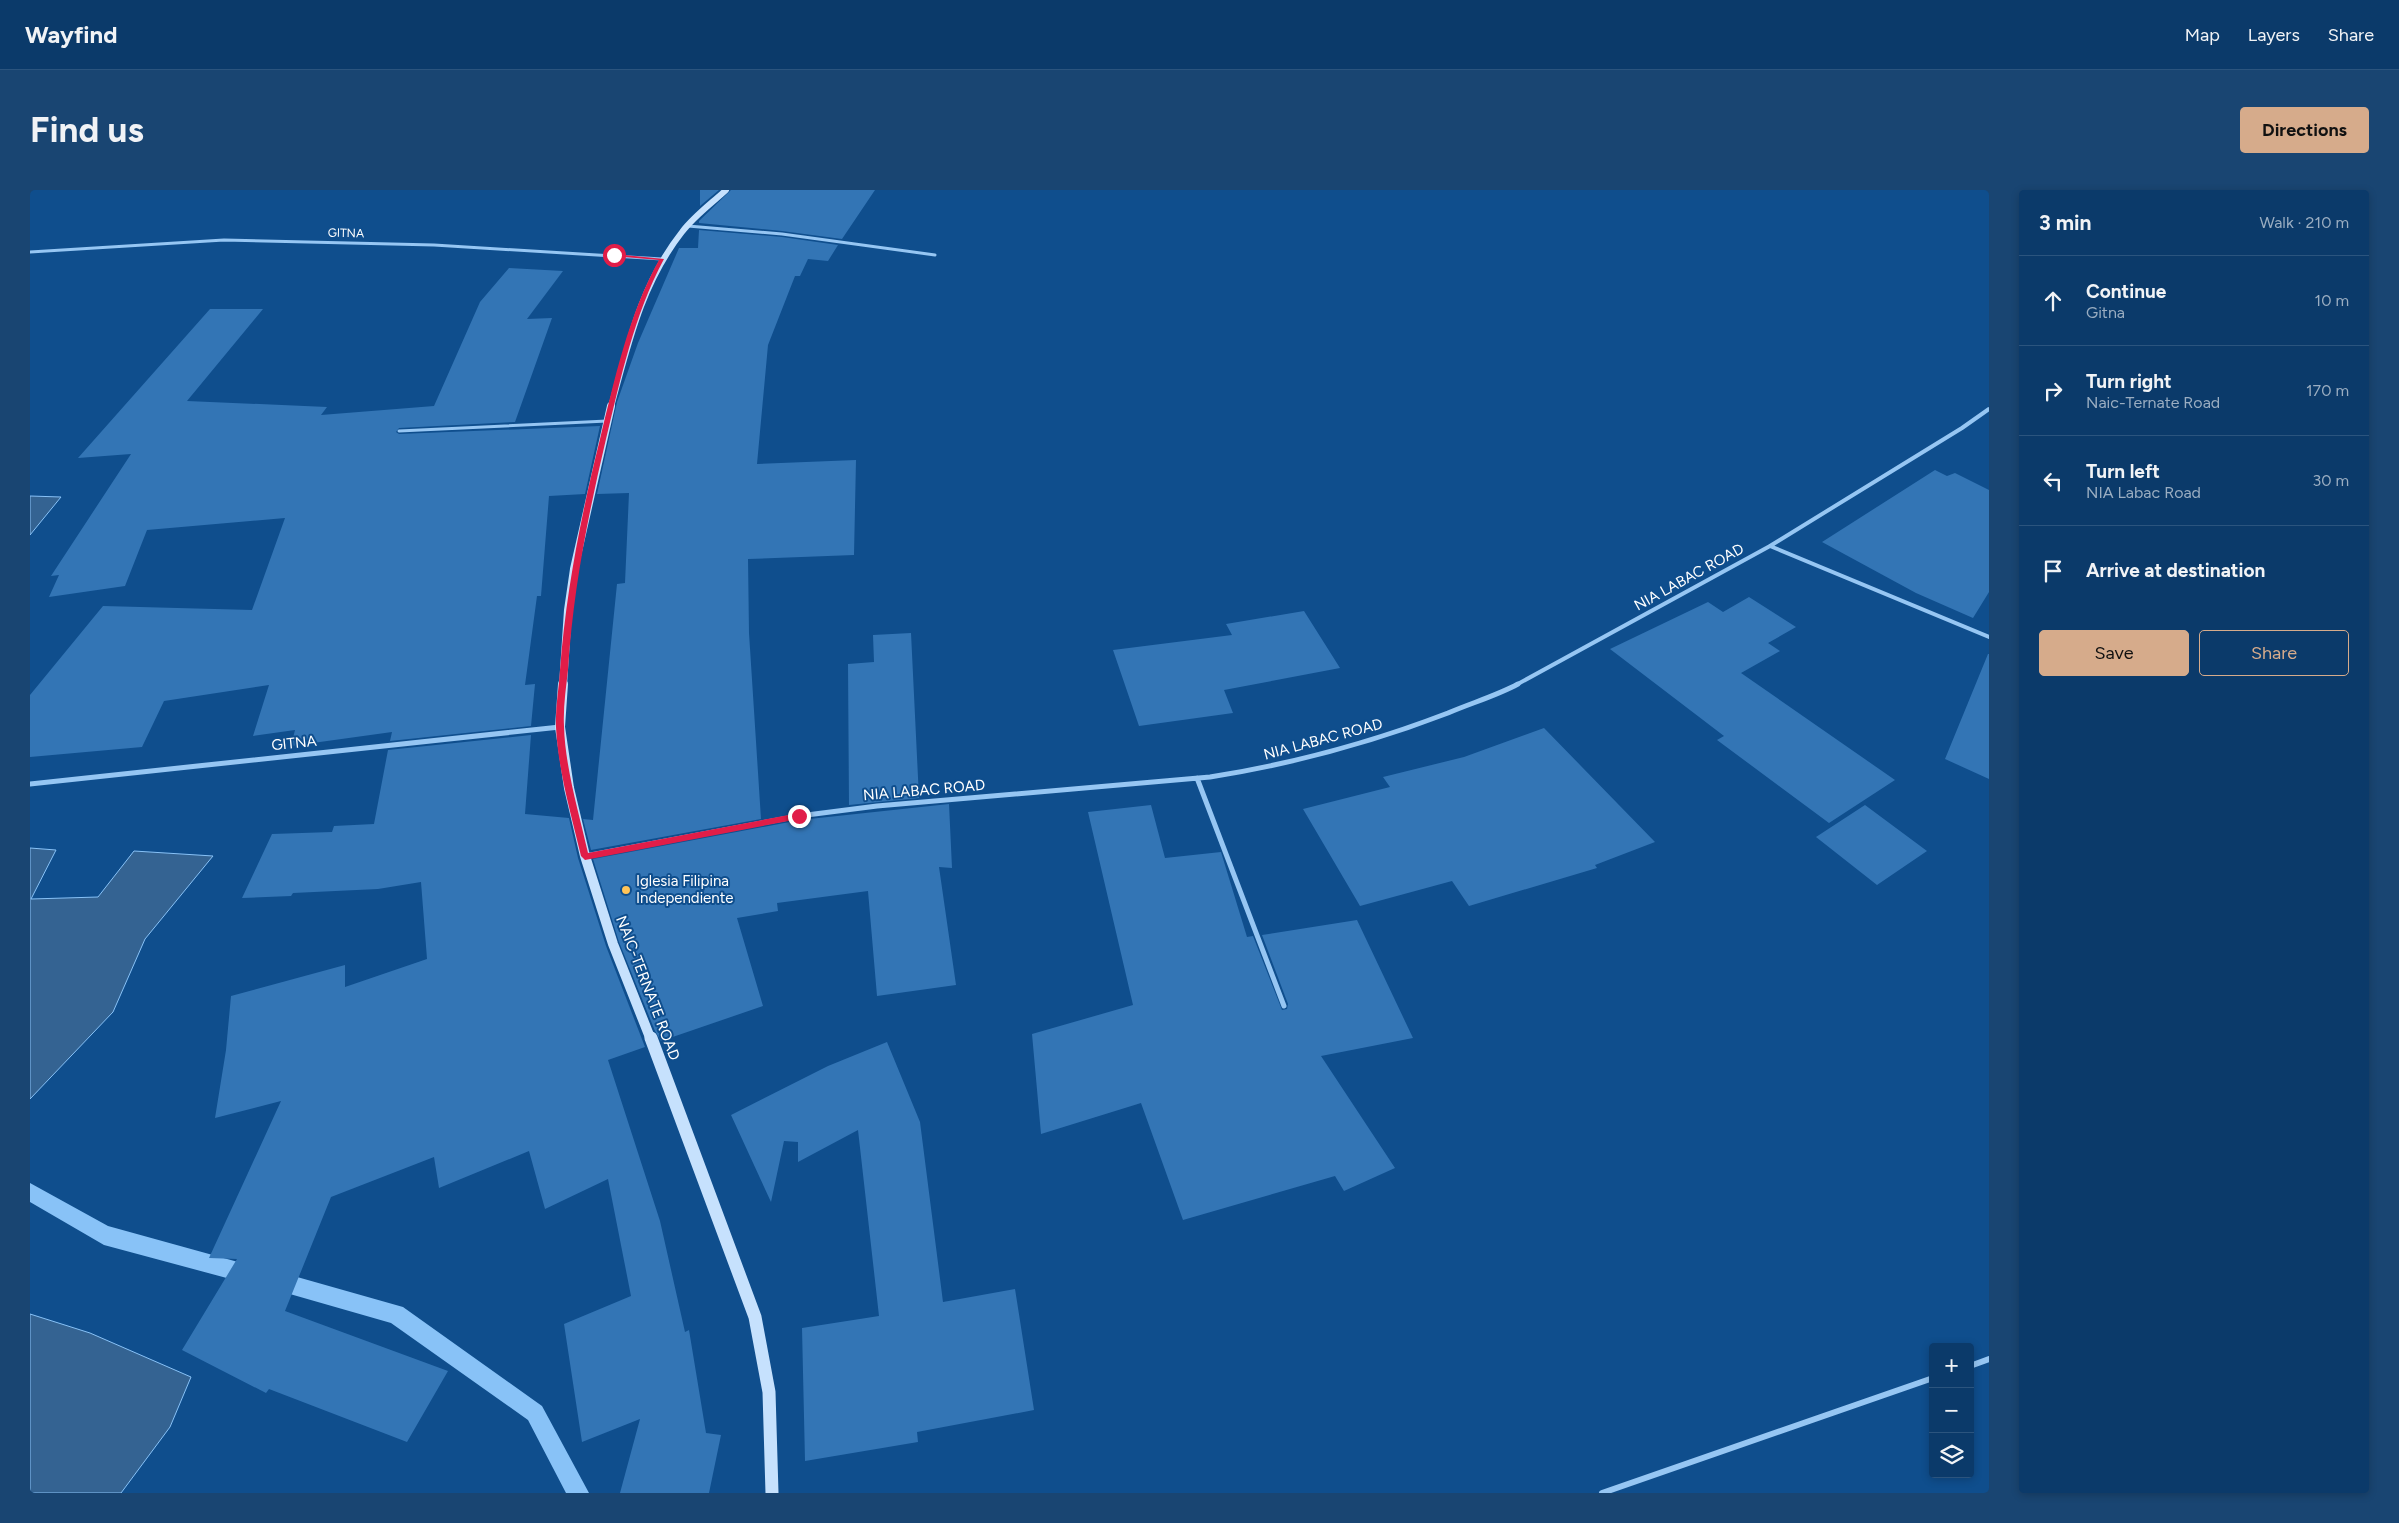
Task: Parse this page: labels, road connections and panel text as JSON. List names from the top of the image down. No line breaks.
{"streets":{"main road":["NAIC-TERNATE ROAD"],"street":["GITNA","NIA LABAC ROAD"]},"crossings":[["GITNA","NAIC-TERNATE ROAD"],["NIA LABAC ROAD","NAIC-TERNATE ROAD"]],"places":["Iglesia Filipina Independiente"],"page":{"header":"Wayfind","nav":["Map","Layers","Share"],"buttons":["Directions",["Save","Share"]],"title":"Find us","heading":["3 min","Walk · 210 m"],"list":[["Continue","Gitna","10 m"],["Turn right","Naic-Ternate Road","170 m"],["Turn left","NIA Labac Road","30 m"],"Arrive at destination"],"map_buttons":["+","−"]}}
